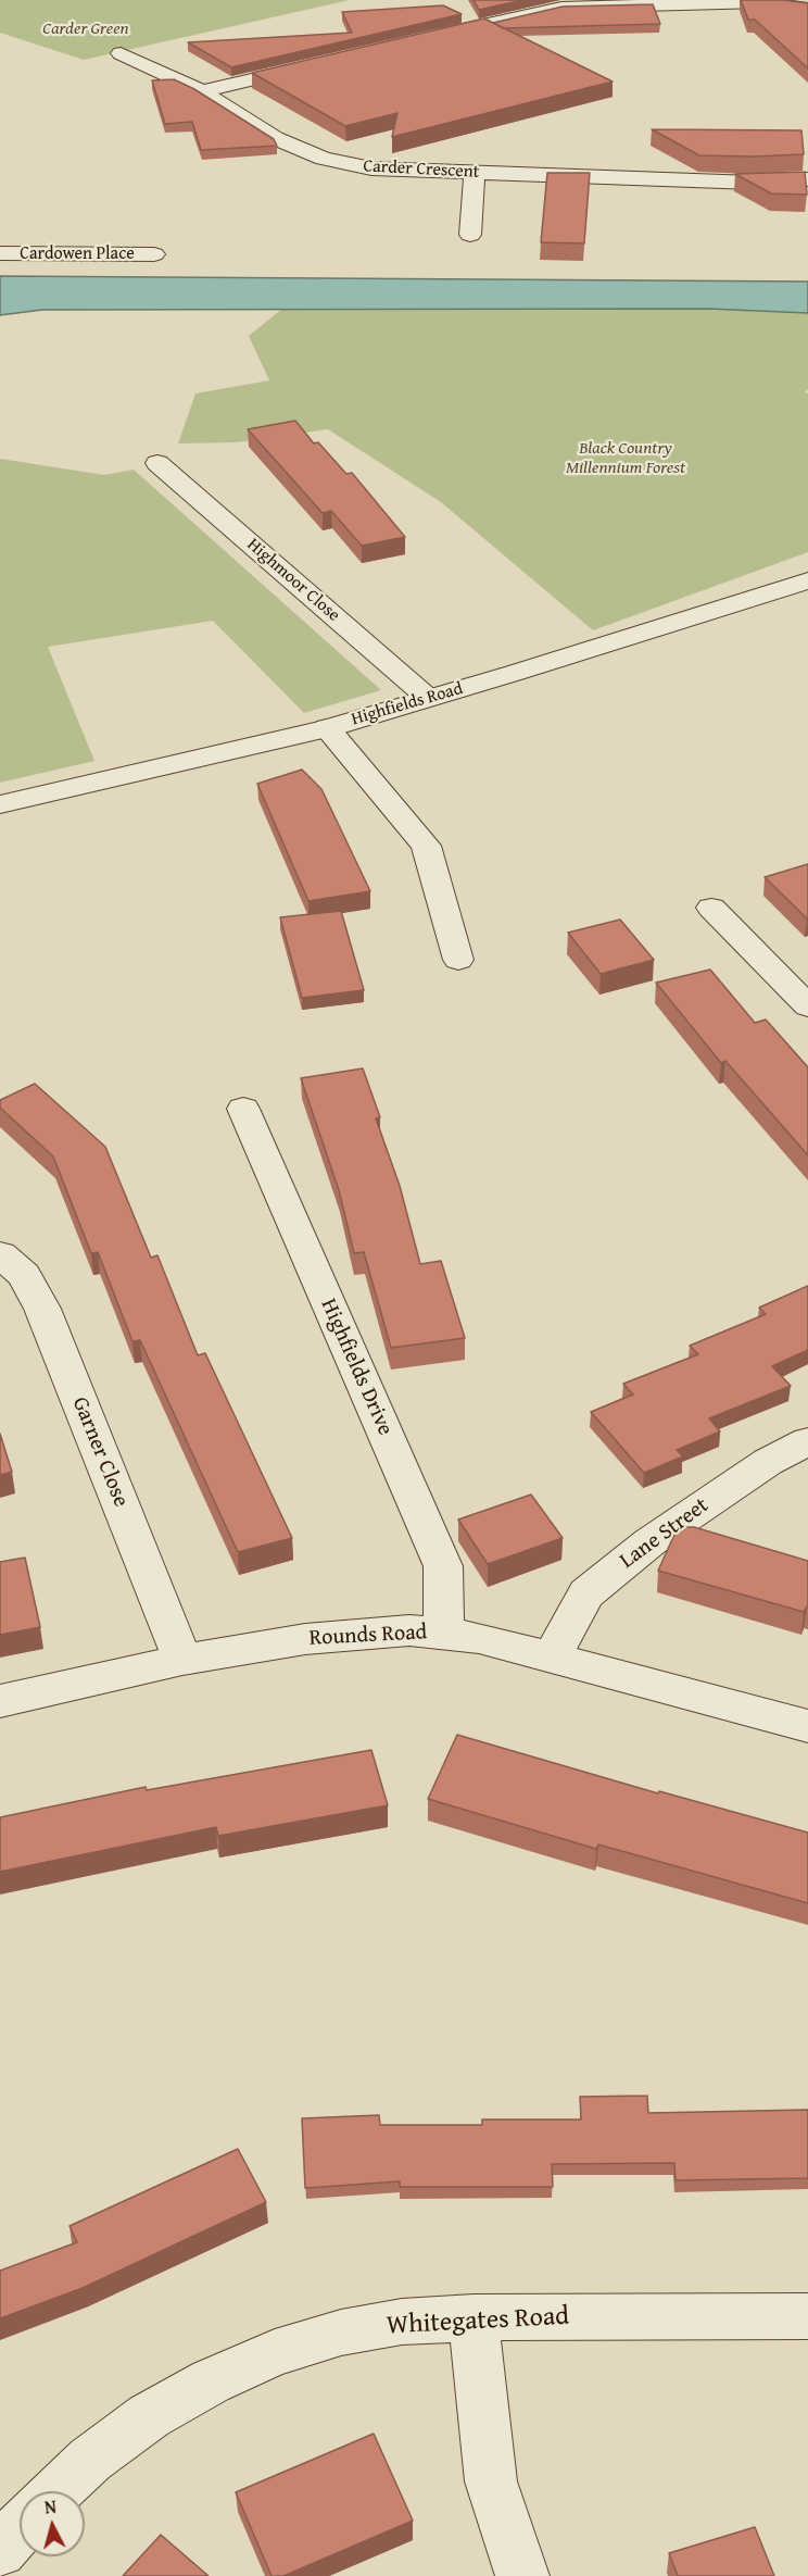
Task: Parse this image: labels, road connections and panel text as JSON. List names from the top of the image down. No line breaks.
{"streets":{"street":["Carder Crescent","Cardowen Place","Highmoor Close","Highfields Road","Highfields Drive","Garner Close","Lane Street","Rounds Road","Whitegates Road"]},"crossings":[["Highmoor Close","Highfields Road"],["Highfields Drive","Rounds Road"],["Garner Close","Rounds Road"],["Lane Street","Rounds Road"]],"parks":["Carder Green","Black Country Millennium Forest"],"north":"top"}
